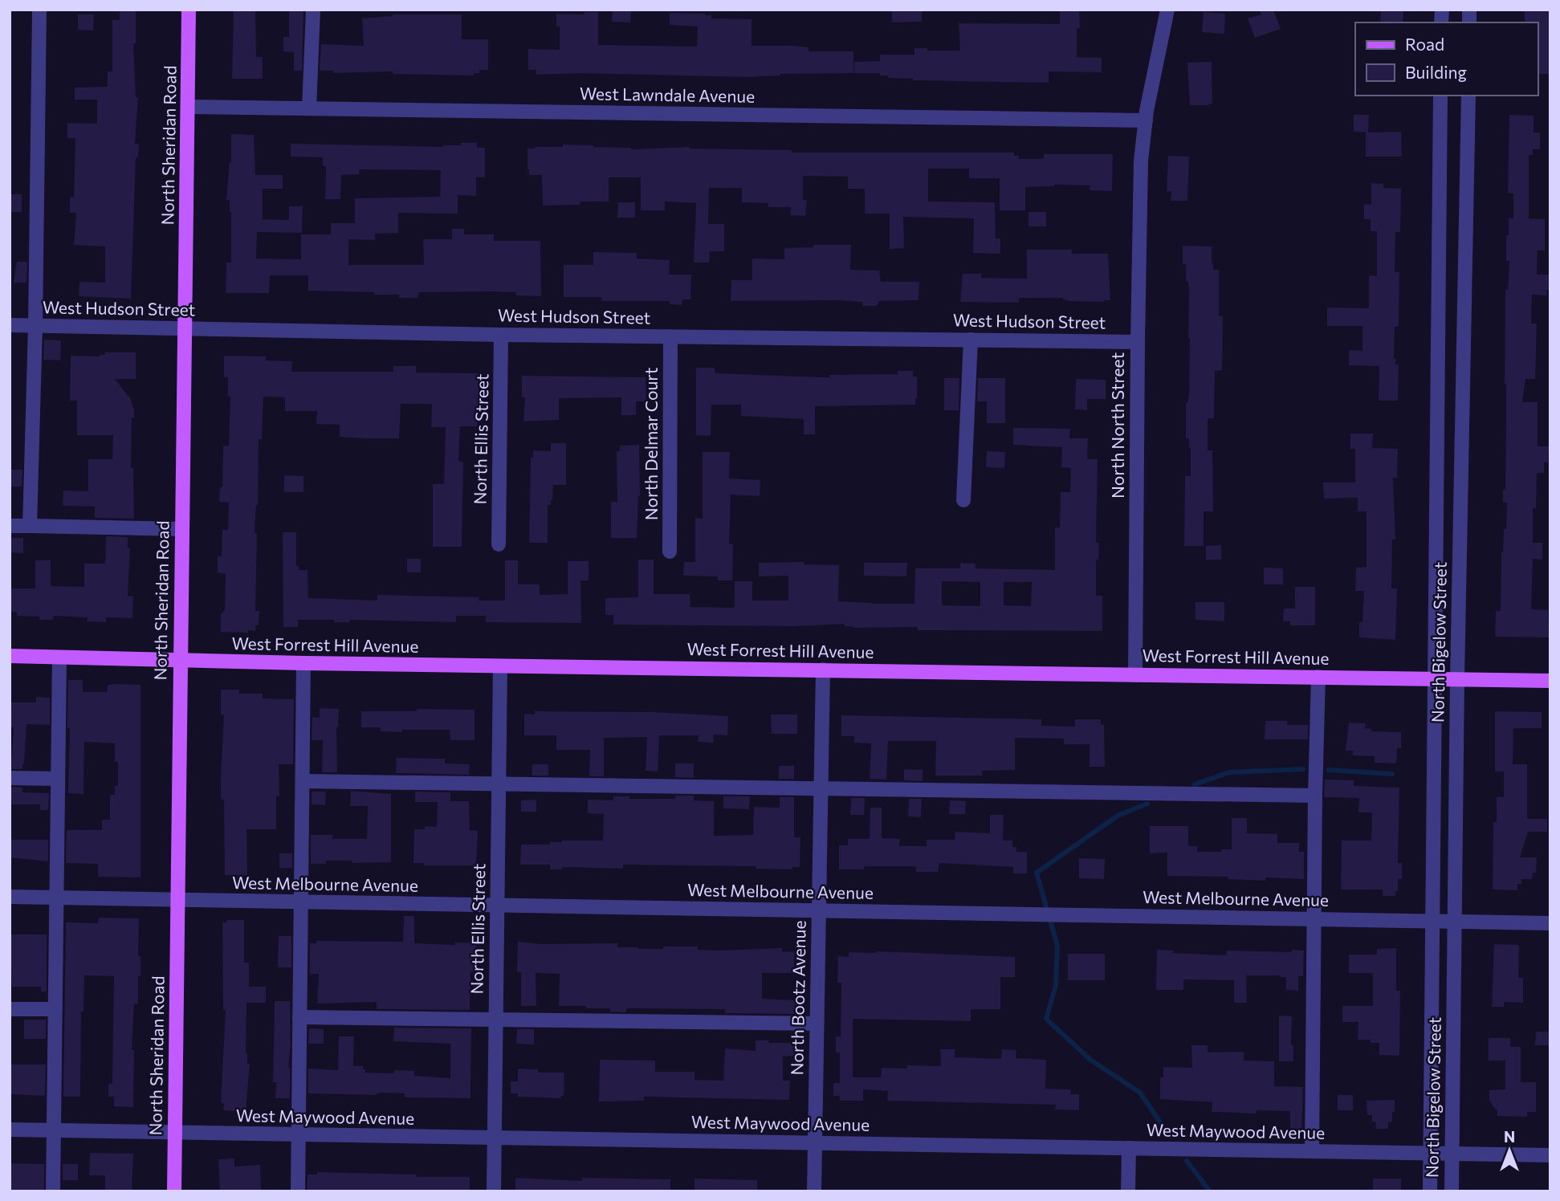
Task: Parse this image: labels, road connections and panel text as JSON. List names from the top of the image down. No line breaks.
{"streets":{"main road":["North Sheridan Road","West Forrest Hill Avenue"],"street":["West Lawndale Avenue","West Hudson Street","North North Street","North Ellis Street","North Delmar Court","North Bigelow Street","West Melbourne Avenue","North Bootz Avenue","West Maywood Avenue"]},"crossings":[["West Lawndale Avenue","North Sheridan Road"],["West Lawndale Avenue","North North Street"],["North Sheridan Road","West Hudson Street"],["North Sheridan Road","West Forrest Hill Avenue"],["North Sheridan Road","West Melbourne Avenue"],["North Sheridan Road","West Maywood Avenue"],["West Hudson Street","North North Street"],["West Hudson Street","North Ellis Street"],["West Hudson Street","North Delmar Court"],["North North Street","West Forrest Hill Avenue"],["North Ellis Street","West Forrest Hill Avenue"],["North Ellis Street","West Melbourne Avenue"],["North Ellis Street","West Maywood Avenue"],["North Bigelow Street","West Forrest Hill Avenue"],["North Bigelow Street","West Melbourne Avenue"],["North Bigelow Street","West Maywood Avenue"],["West Forrest Hill Avenue","North Bootz Avenue"],["West Melbourne Avenue","North Bootz Avenue"],["North Bootz Avenue","West Maywood Avenue"]],"legend":["Road","Building"],"north":"top"}
